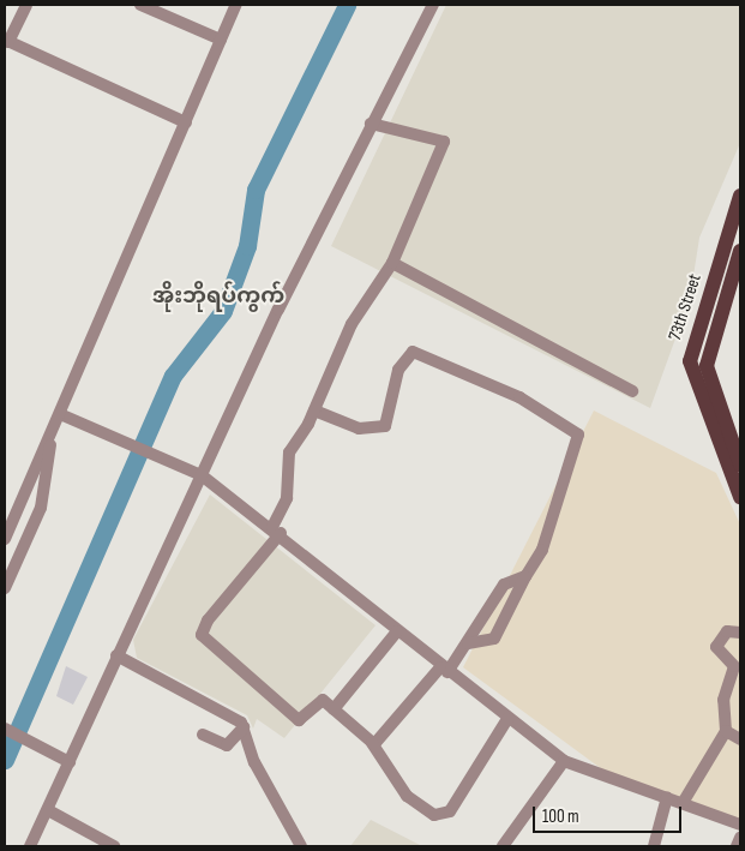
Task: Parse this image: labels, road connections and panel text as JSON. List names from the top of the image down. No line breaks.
{"streets":{"main road":["73th Street"]},"districts":["အိုးဘိုရပ်ကွက်"],"scale_bar":"100 m"}
